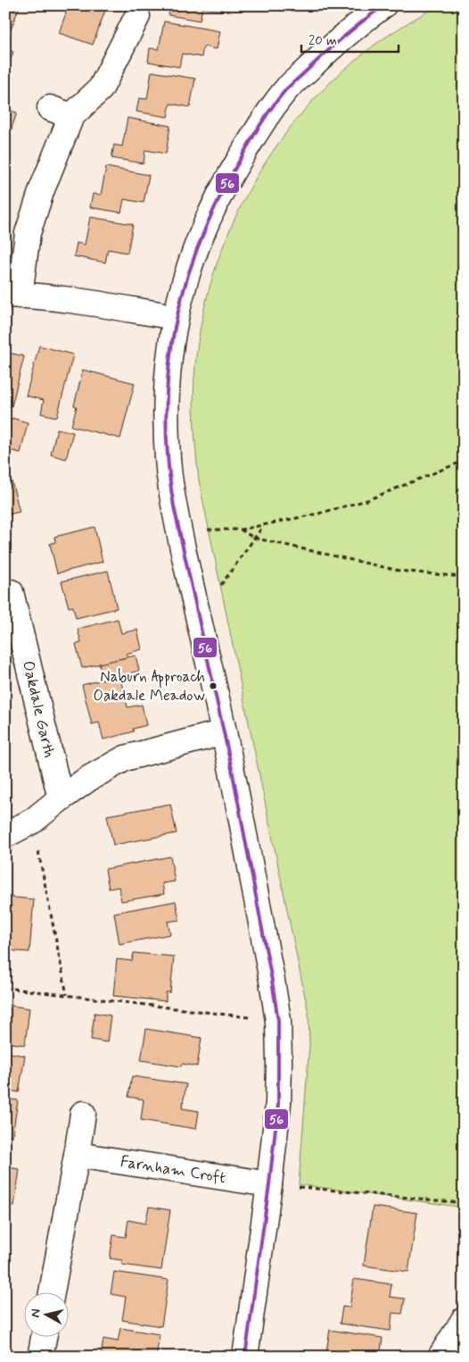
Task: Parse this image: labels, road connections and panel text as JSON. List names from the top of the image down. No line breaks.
{"streets":{"street":["Oakdale Garth","Farnham Croft"]},"places":["Naburn Approach Oakdale Meadow"],"lines":["transit line 56"],"scale_bar":"20 m","north":"left"}
